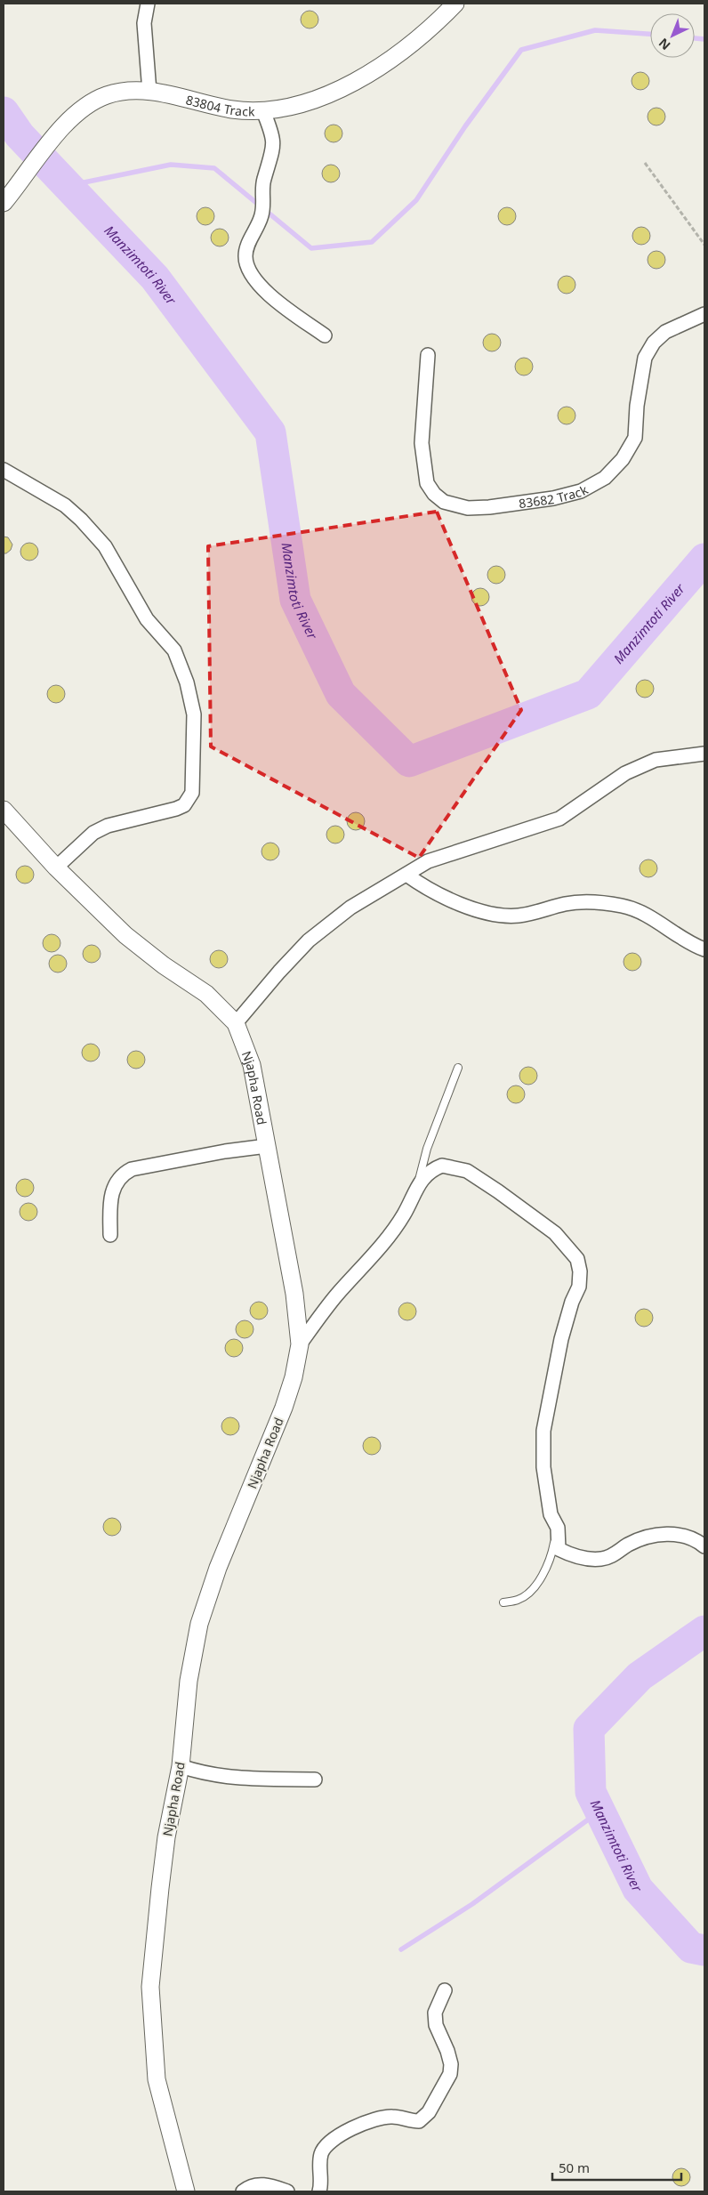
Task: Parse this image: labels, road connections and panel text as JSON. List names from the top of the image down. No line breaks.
{"streets":{"street":["83804 Track","83682 Track","Njapha Road"]},"water":["Manzimtoti River"],"scale_bar":"50 m","north":"bottom left"}
